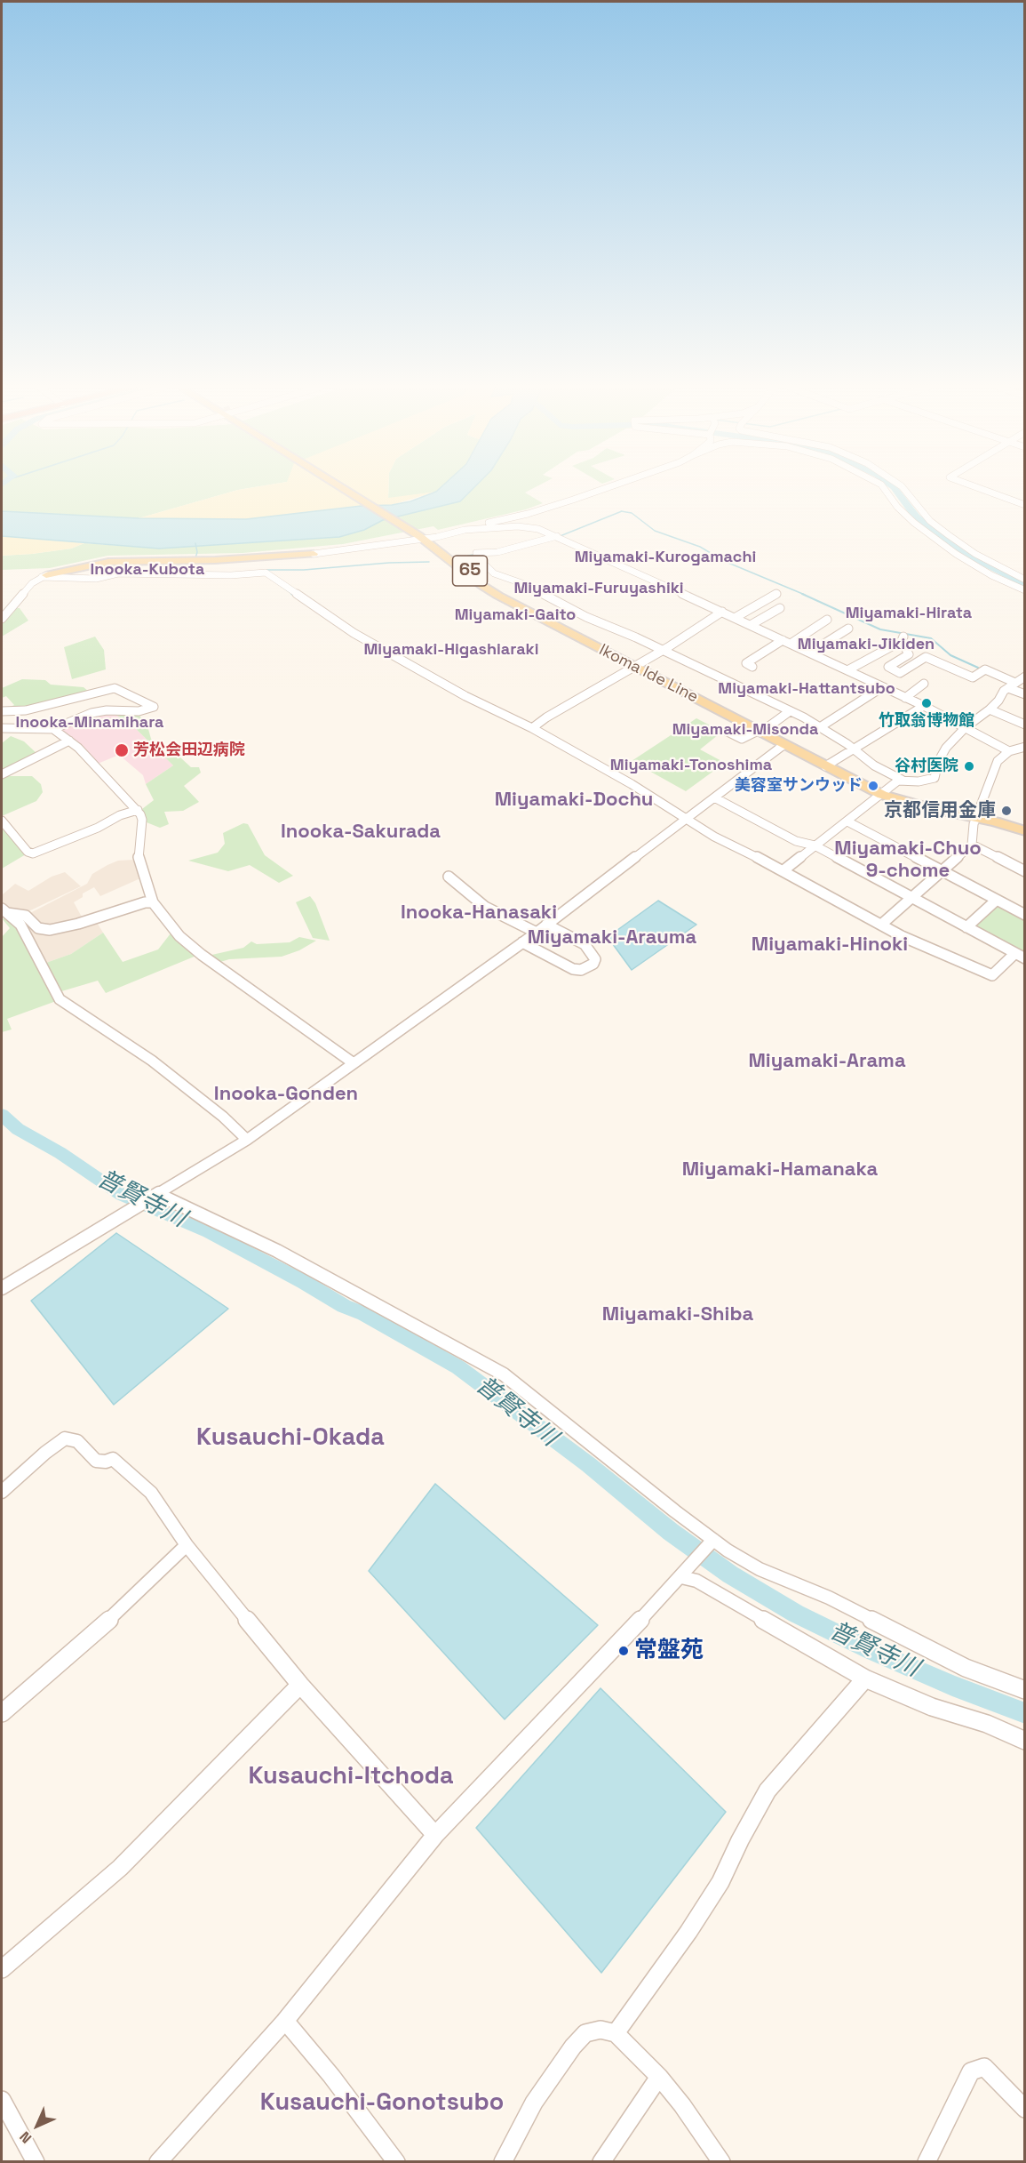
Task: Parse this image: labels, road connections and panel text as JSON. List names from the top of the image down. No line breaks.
{"streets":{"main road":["65","Ikoma Ide Line"]},"districts":["Miyamaki-Kurogamachi","Inooka-Kubota","Miyamaki-Furuyashiki","Miyamaki-Hirata","Miyamaki-Gaito","Miyamaki-Jikiden","Miyamaki-Higashiaraki","Miyamaki-Hattantsubo","Inooka-Minamihara","Miyamaki-Misonda","Miyamaki-Tonoshima","Miyamaki-Dochu","Inooka-Sakurada","Miyamaki-Chuo 9-chome","Inooka-Hanasaki","Miyamaki-Arauma","Miyamaki-Hinoki","Miyamaki-Arama","Inooka-Gonden","Miyamaki-Hamanaka","Miyamaki-Shiba","Kusauchi-Okada","Kusauchi-Itchoda","Kusauchi-Gonotsubo"],"water":["普賢寺川"],"places":["竹取翁博物館","芳松会田辺病院","谷村医院","美容室サンウッド","京都信用金庫","常盤苑"],"north":"bottom left"}
